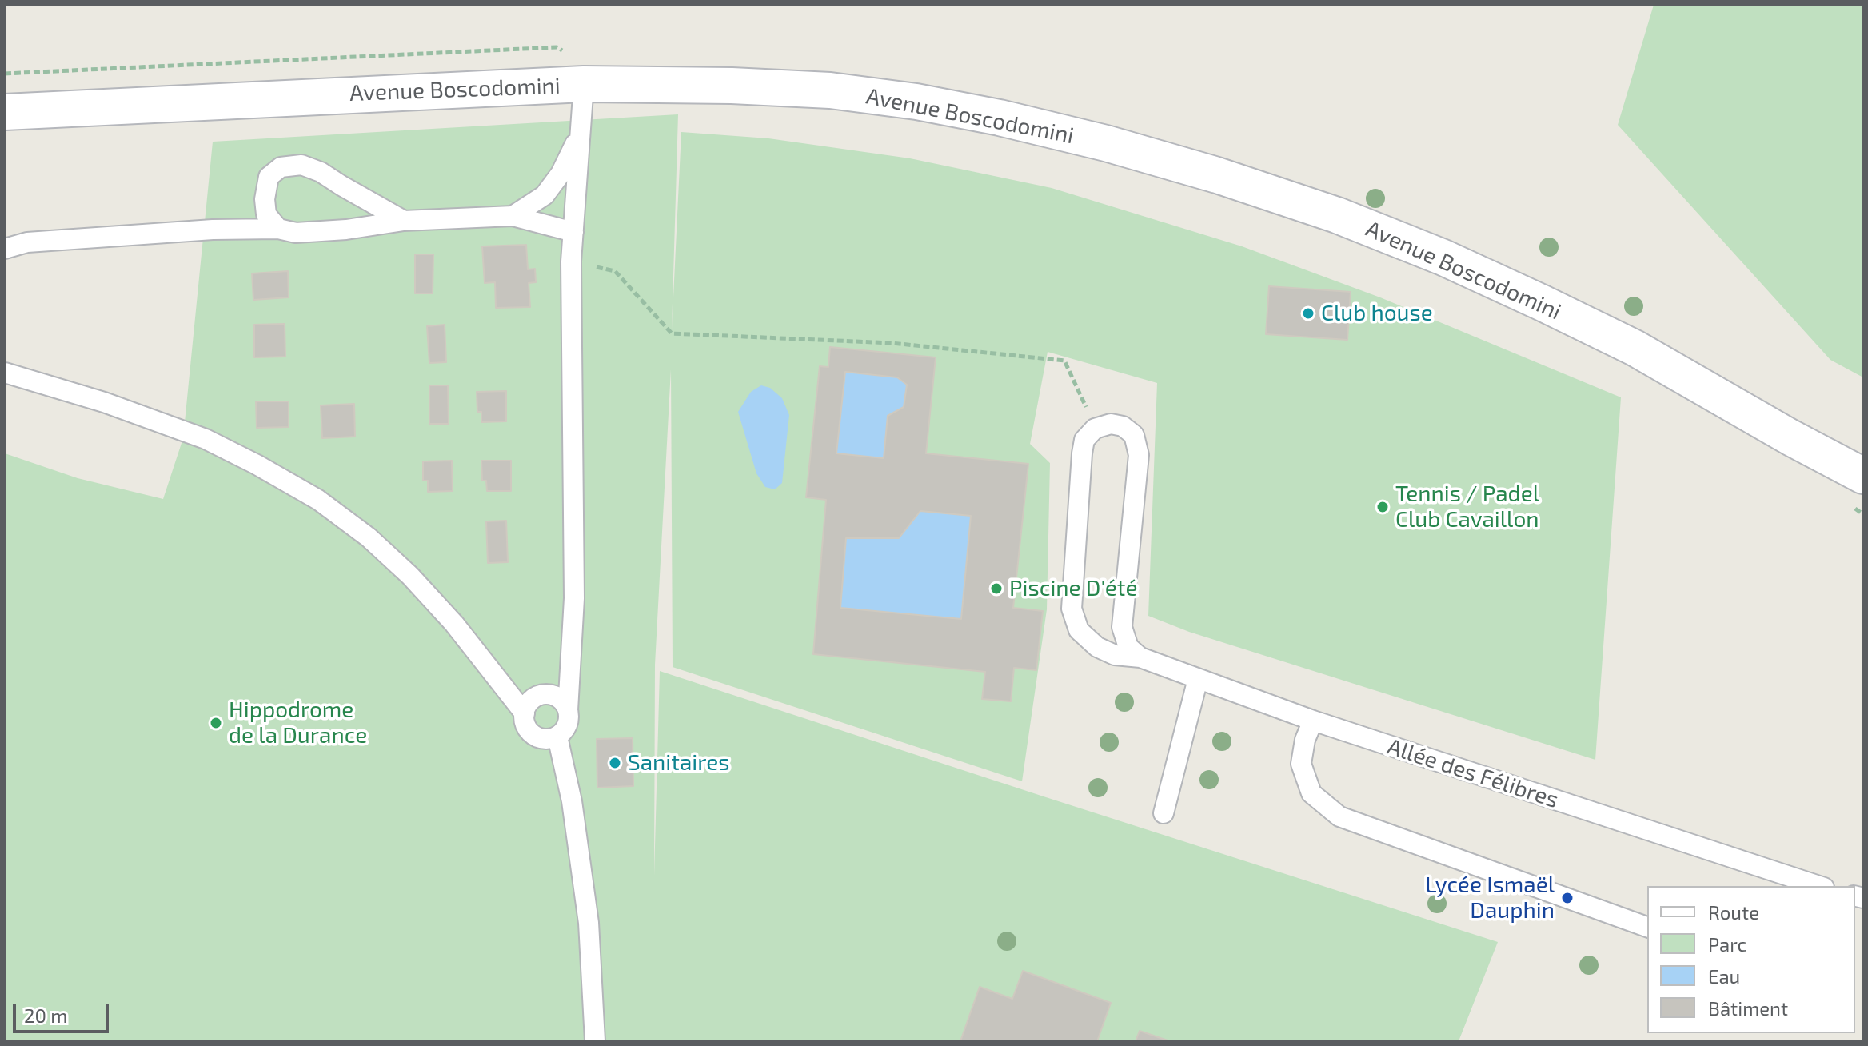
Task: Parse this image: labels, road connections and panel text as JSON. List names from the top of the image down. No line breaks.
{"streets":{"main road":["Avenue Boscodomini"],"lane":["Allée des Félibres"]},"places":["Club house","Tennis / Padel Club Cavaillon","Piscine D'été","Hippodrome de la Durance","Sanitaires","Lycée Ismaël Dauphin"],"legend":["Route","Parc","Eau","Bâtiment"],"scale_bar":"20 m"}
